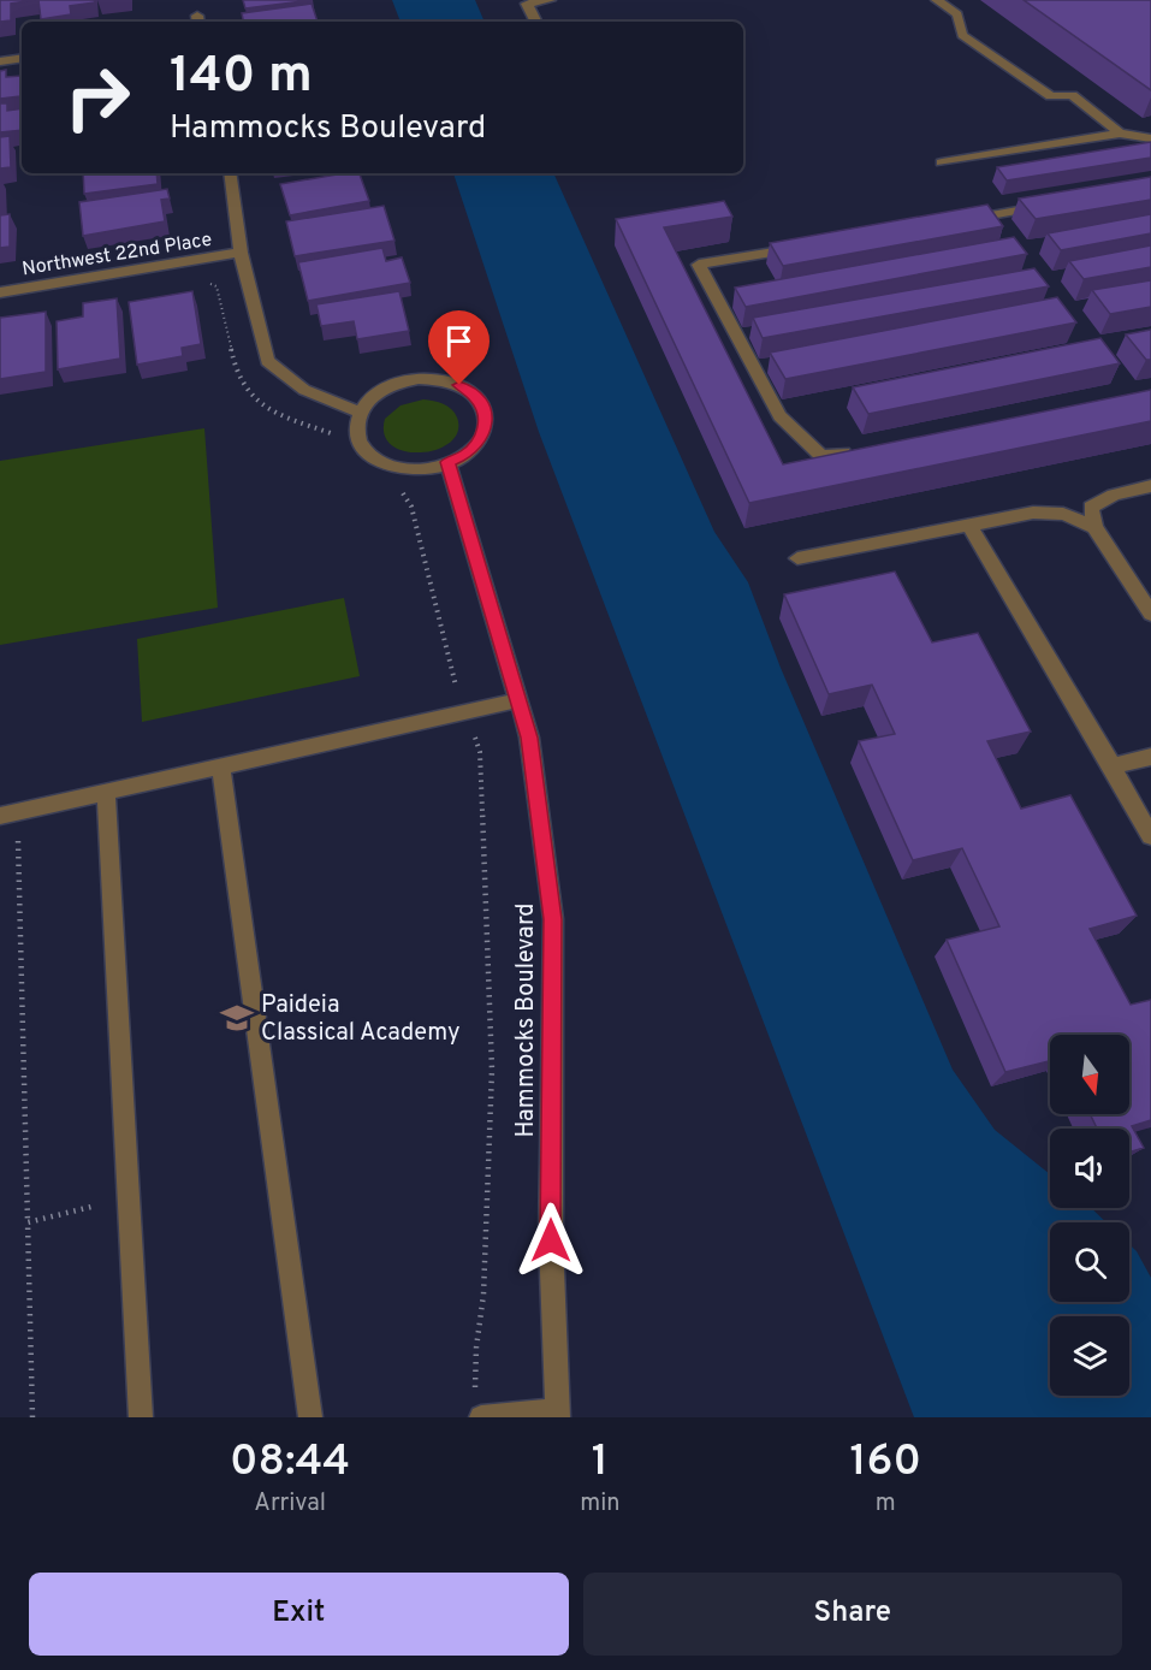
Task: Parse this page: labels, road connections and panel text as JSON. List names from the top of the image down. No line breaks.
{"streets":{"street":["Northwest 22nd Place","Hammocks Boulevard"]},"places":{"school or university":["Paideia Classical Academy"]},"north":"bottom","page":{"turn":["140 m","Hammocks Boulevard"],"eta":["08:44","Arrival","1","min","160","m"],"buttons":["Exit","Share"]}}
